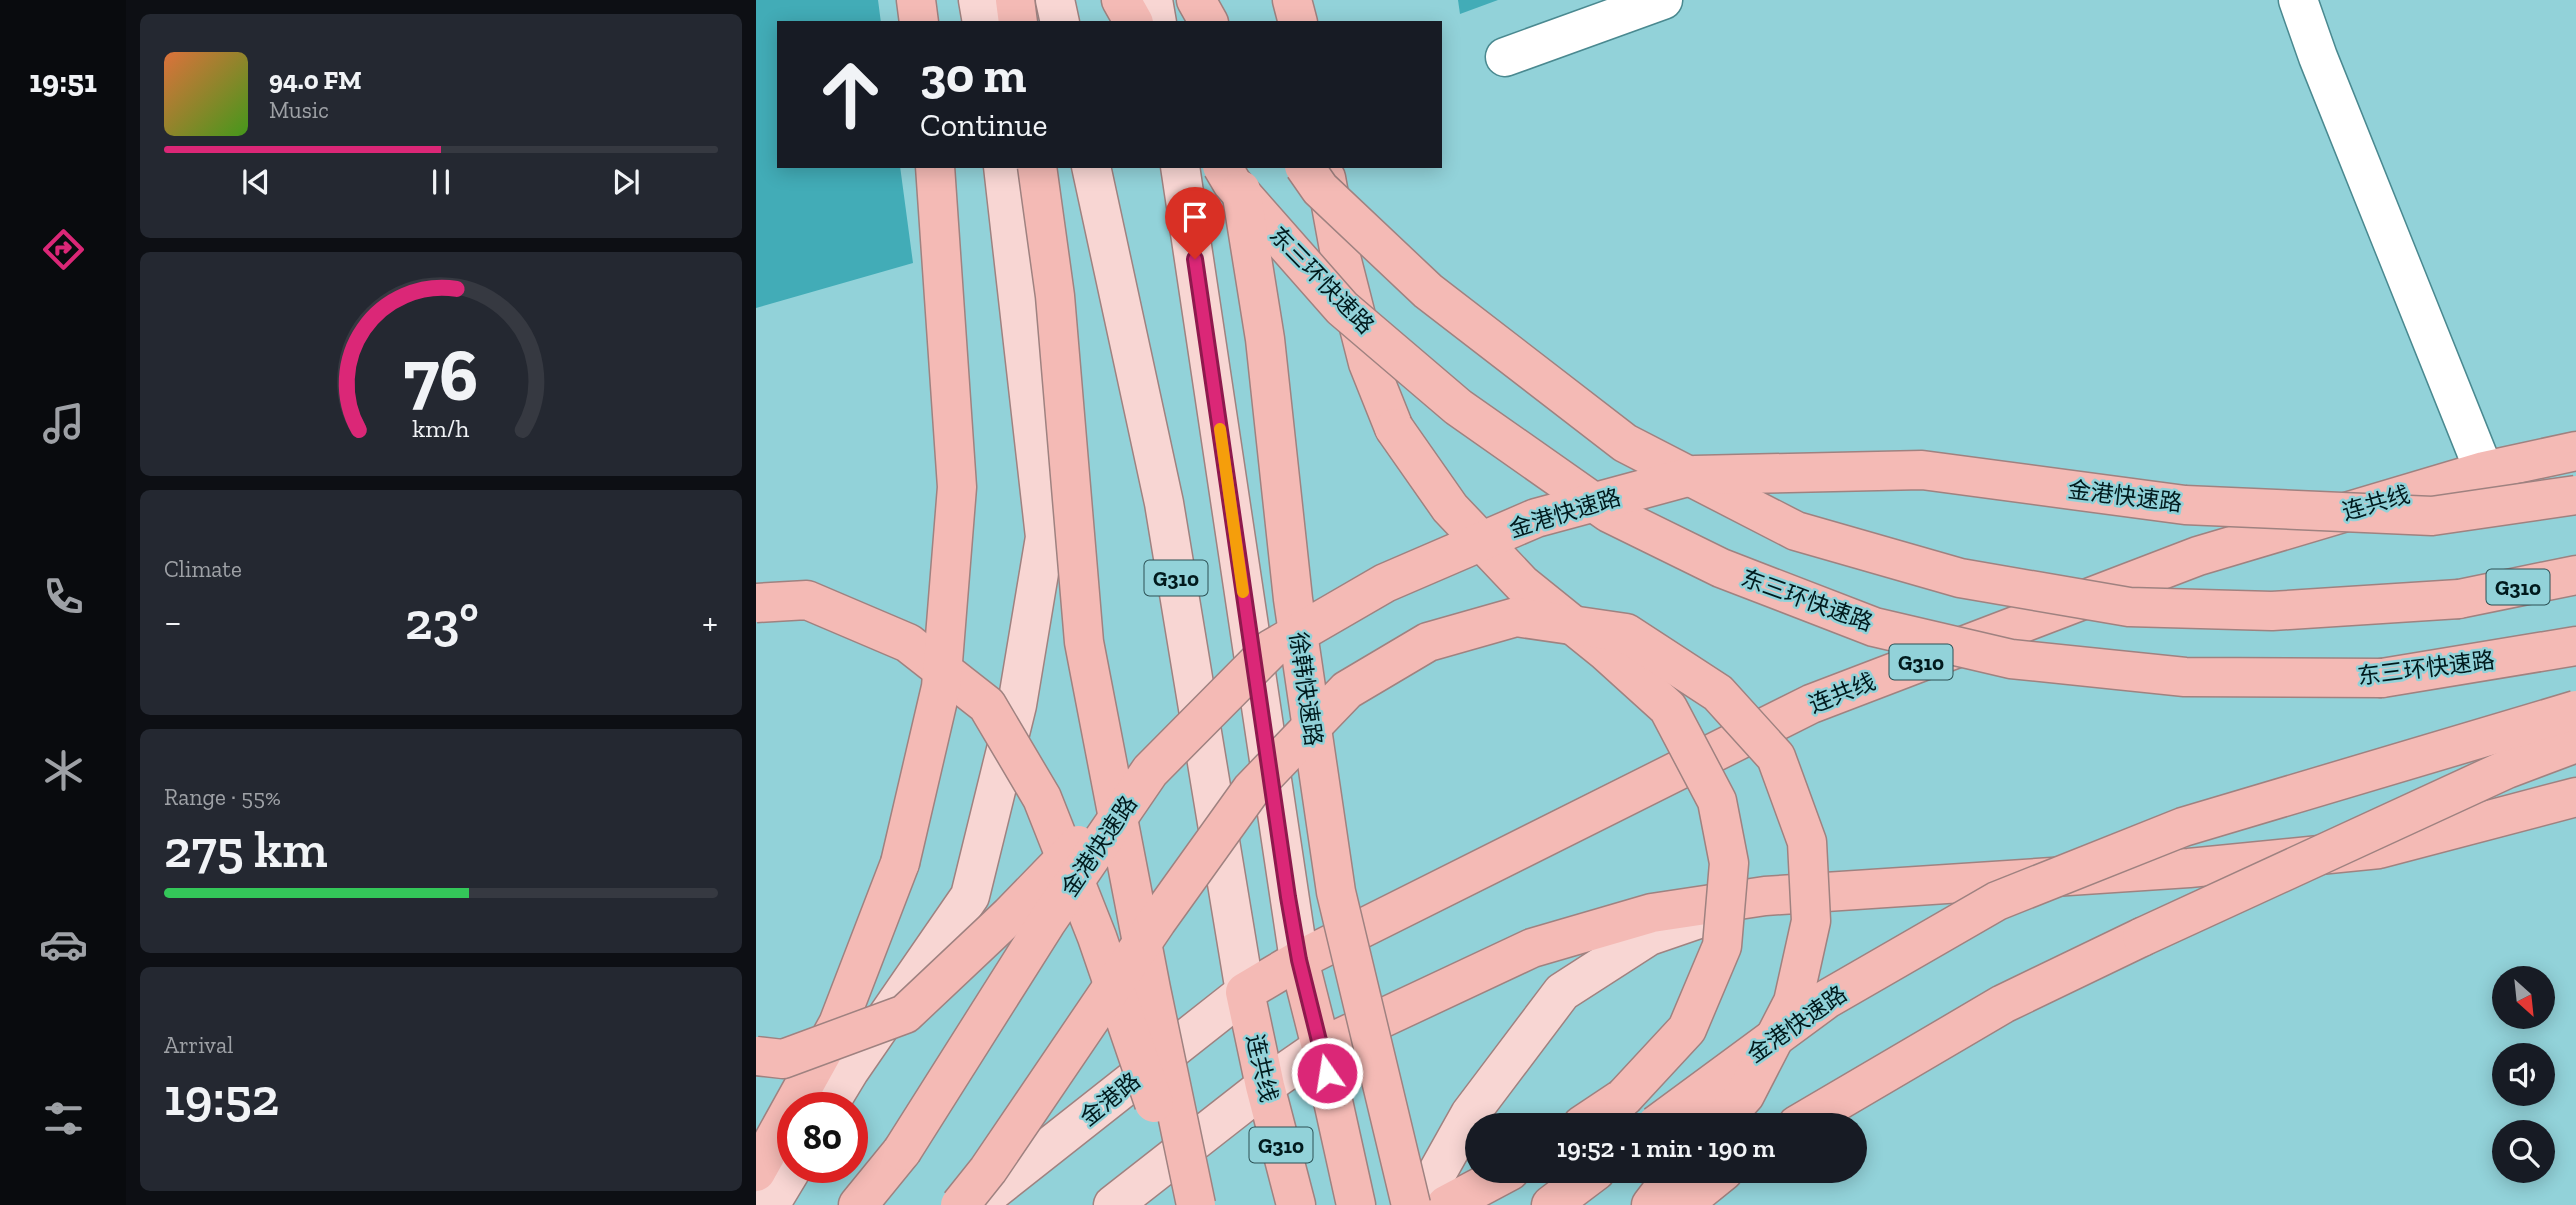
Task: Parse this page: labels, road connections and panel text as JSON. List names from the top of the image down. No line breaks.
{"streets":{"highway":["东三环快速路","金港快速路","连共线","G310","徐韩快速路"],"main road":["金港路"]},"crossings":[["连共线","G310"],["连共线","金港路"],["G310","金港路"]],"north":"bottom right","page":{"tabs":"19:51","turn":["30 m","Continue"],"song":["94.0 FM","Music"],"tile":["Climate",["Range · 55%","275 km"],["Arrival","19:52"]],"heat":["−","23°","+"],"limit":"80","trip":"19:52 · 1 min · 190 m","gauge":["76","km/h"]}}
